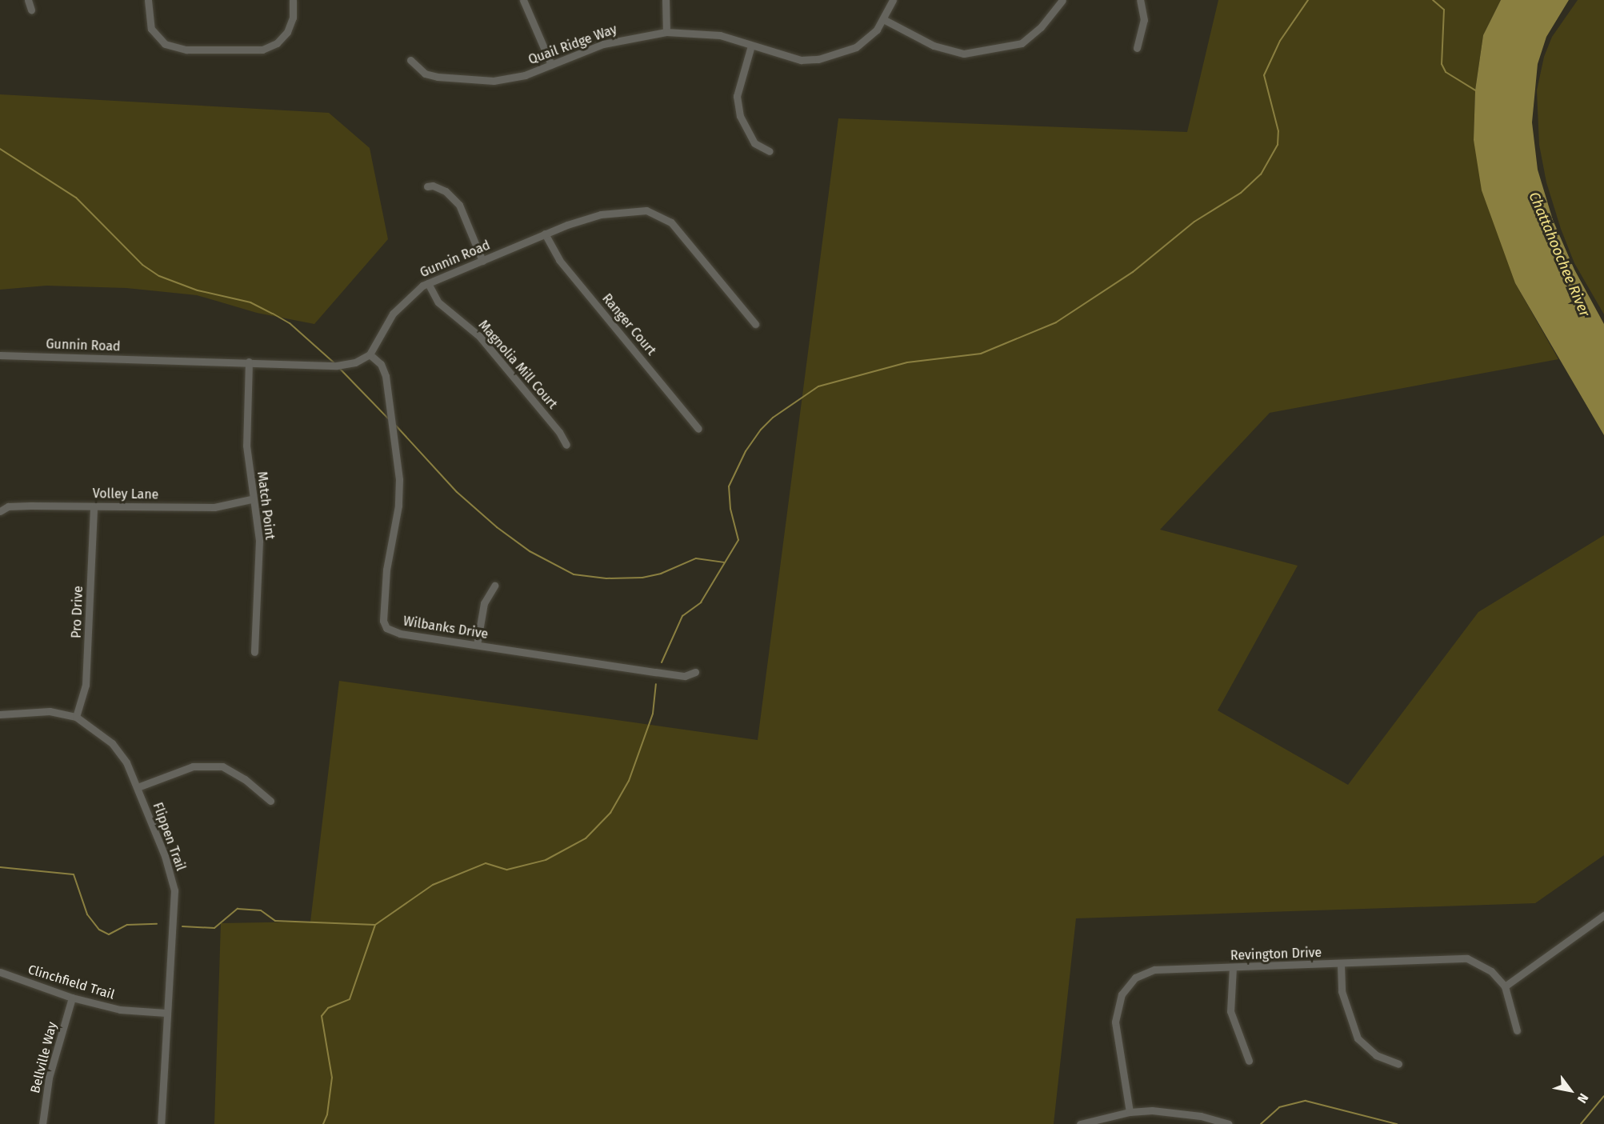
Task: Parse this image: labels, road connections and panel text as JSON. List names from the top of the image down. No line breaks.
{"streets":{"street":["Quail Ridge Way","Gunnin Road","Ranger Court","Magnolia Mill Court","Volley Lane","Match Point","Pro Drive","Wilbanks Drive","Flippen Trail","Revington Drive","Clinchfield Trail","Bellville Way"]},"crossings":[["Gunnin Road","Ranger Court"],["Gunnin Road","Magnolia Mill Court"],["Gunnin Road","Match Point"],["Gunnin Road","Wilbanks Drive"],["Volley Lane","Match Point"],["Volley Lane","Pro Drive"],["Pro Drive","Flippen Trail"],["Flippen Trail","Clinchfield Trail"],["Clinchfield Trail","Bellville Way"]],"water":["Chattahoochee River"],"north":"bottom right"}
